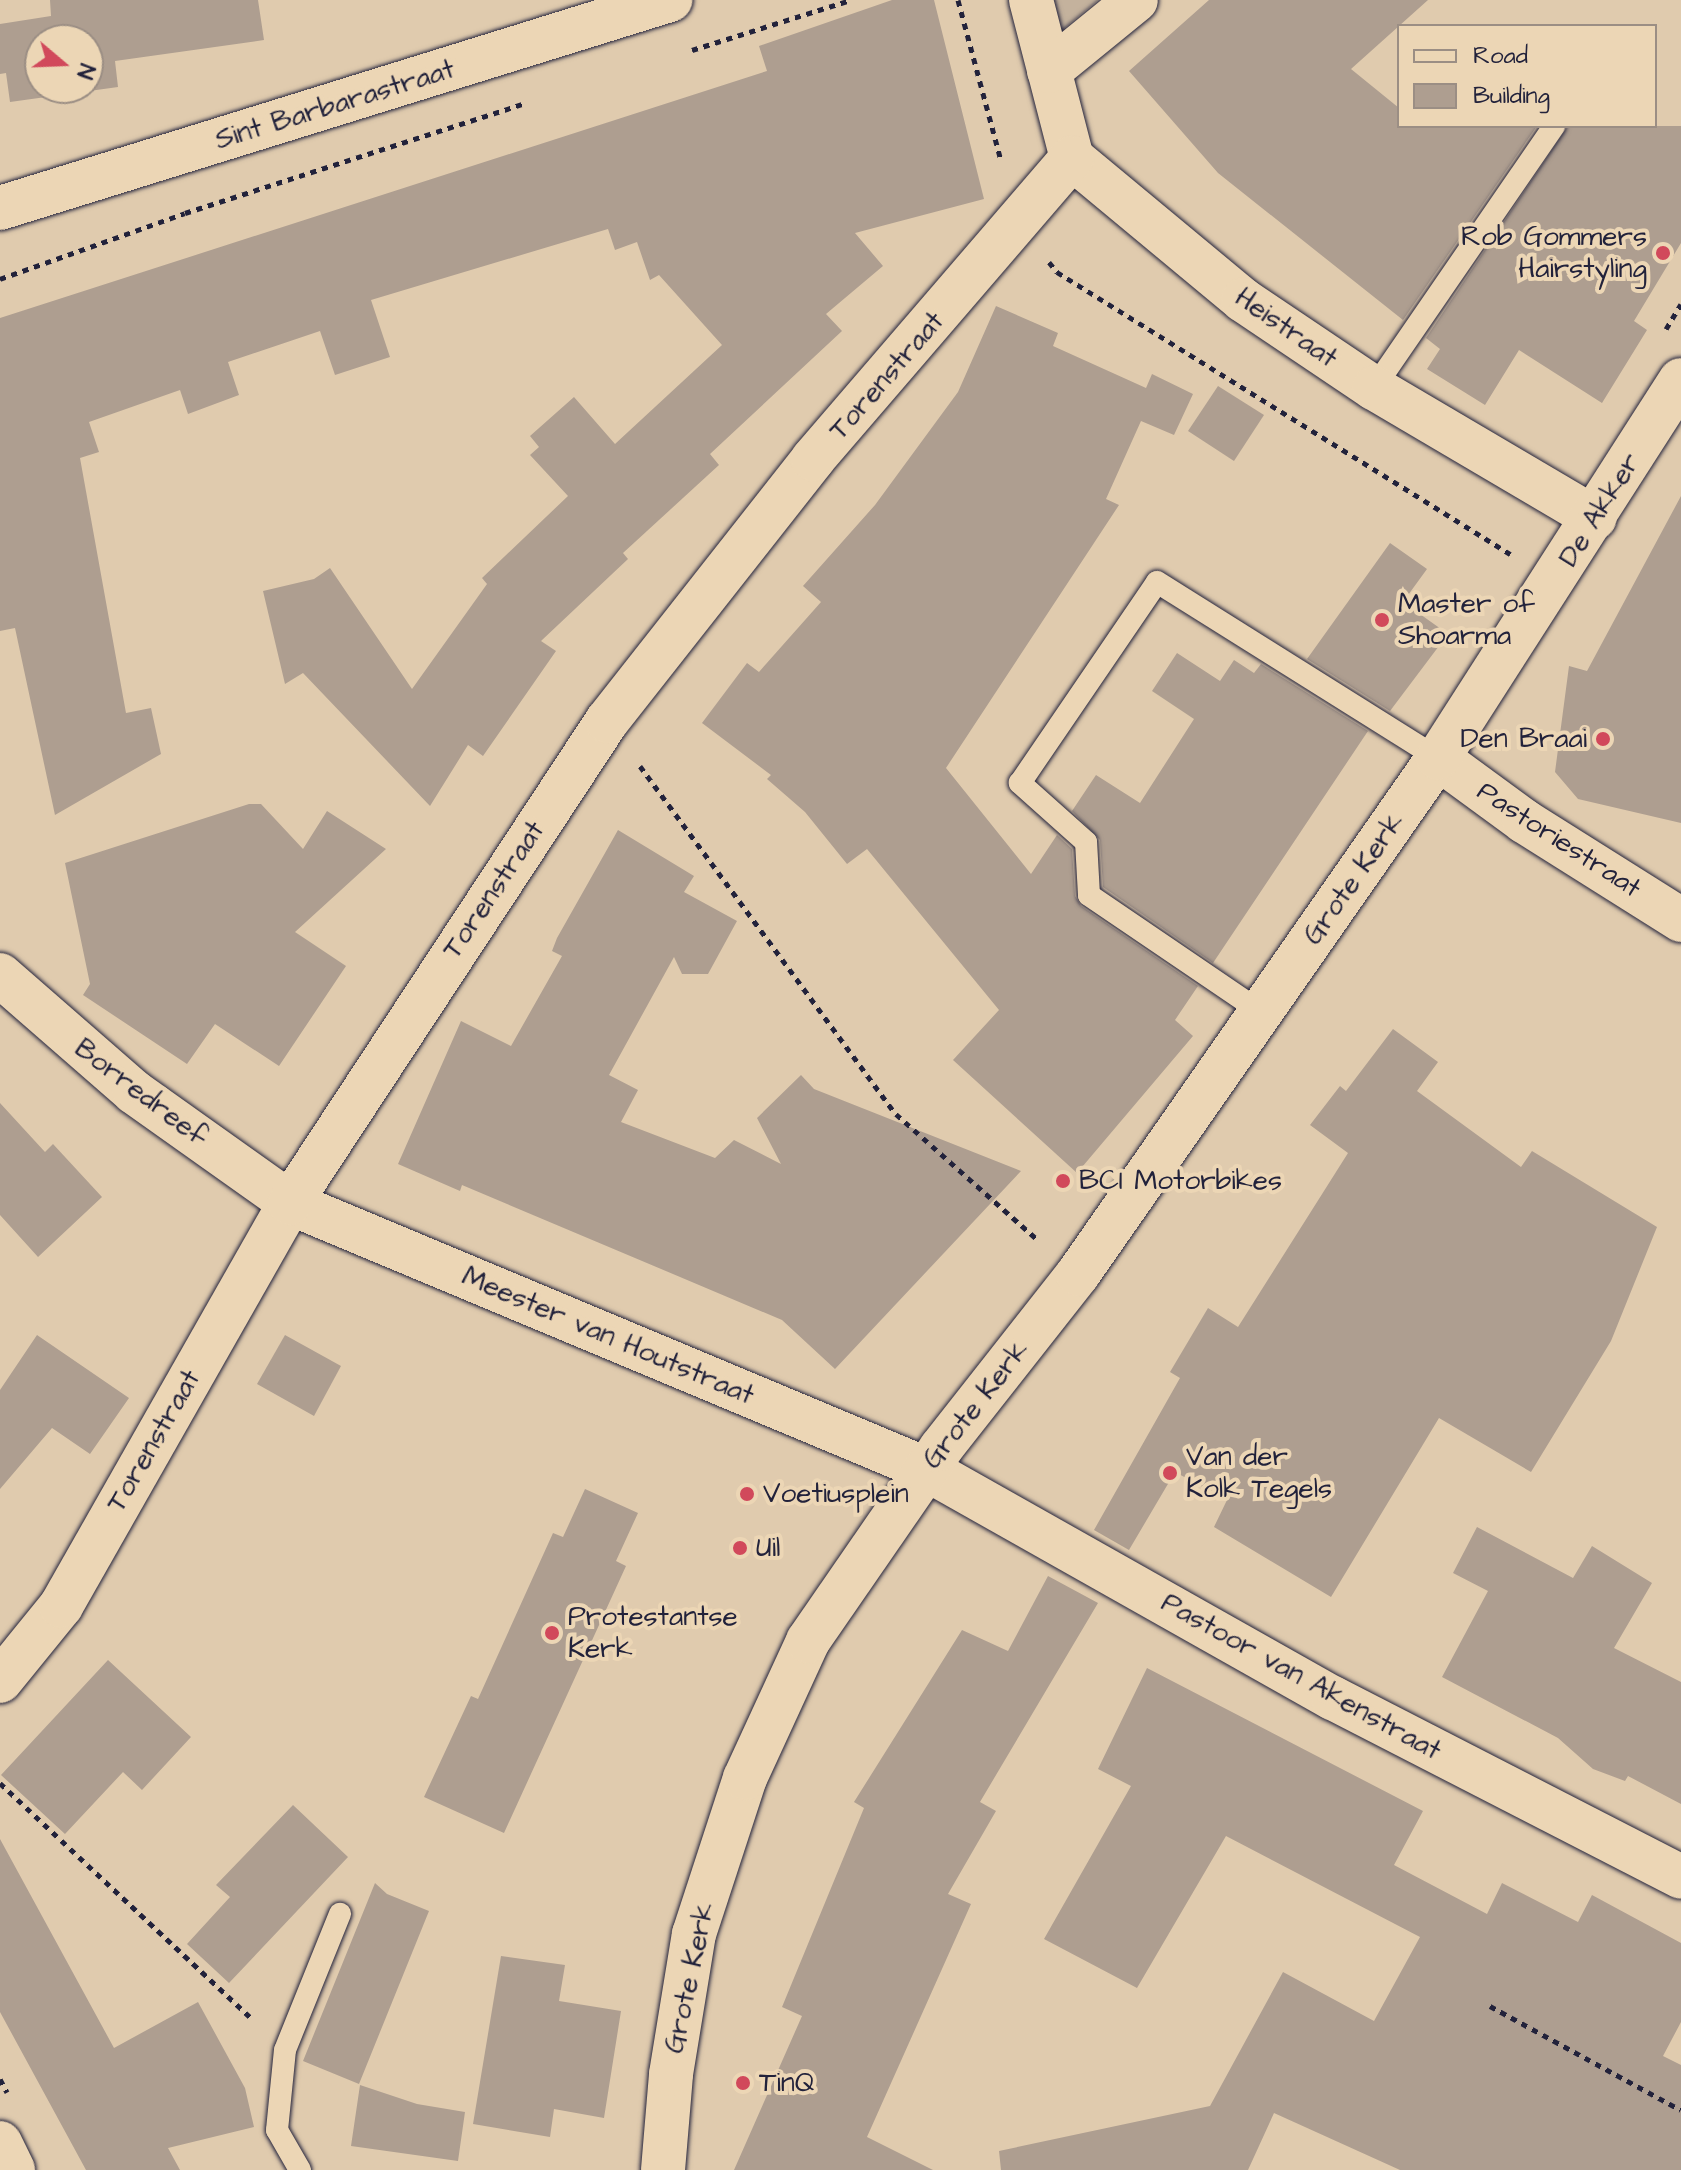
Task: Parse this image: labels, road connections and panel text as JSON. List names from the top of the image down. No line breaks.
{"streets":{"street":["Sint Barbarastraat","Heistraat","Torenstraat","De Akker","Pastoriestraat","Grote Kerk","Borredreef","Meester van Houtstraat","Pastoor van Akenstraat"]},"crossings":[["Heistraat","Torenstraat"],["Heistraat","De Akker"],["Torenstraat","Borredreef"],["Torenstraat","Meester van Houtstraat"],["De Akker","Pastoriestraat"],["De Akker","Grote Kerk"],["Pastoriestraat","Grote Kerk"],["Grote Kerk","Meester van Houtstraat"],["Grote Kerk","Pastoor van Akenstraat"],["Borredreef","Meester van Houtstraat"],["Meester van Houtstraat","Pastoor van Akenstraat"]],"places":["Rob Gommers Hairstyling","Master of Shoarma","Den Braai","BCI Motorbikes","Van der Kolk Tegels","Voetiusplein","Uil","Protestantse Kerk","TinQ"],"legend":["Road","Building"],"north":"right"}
